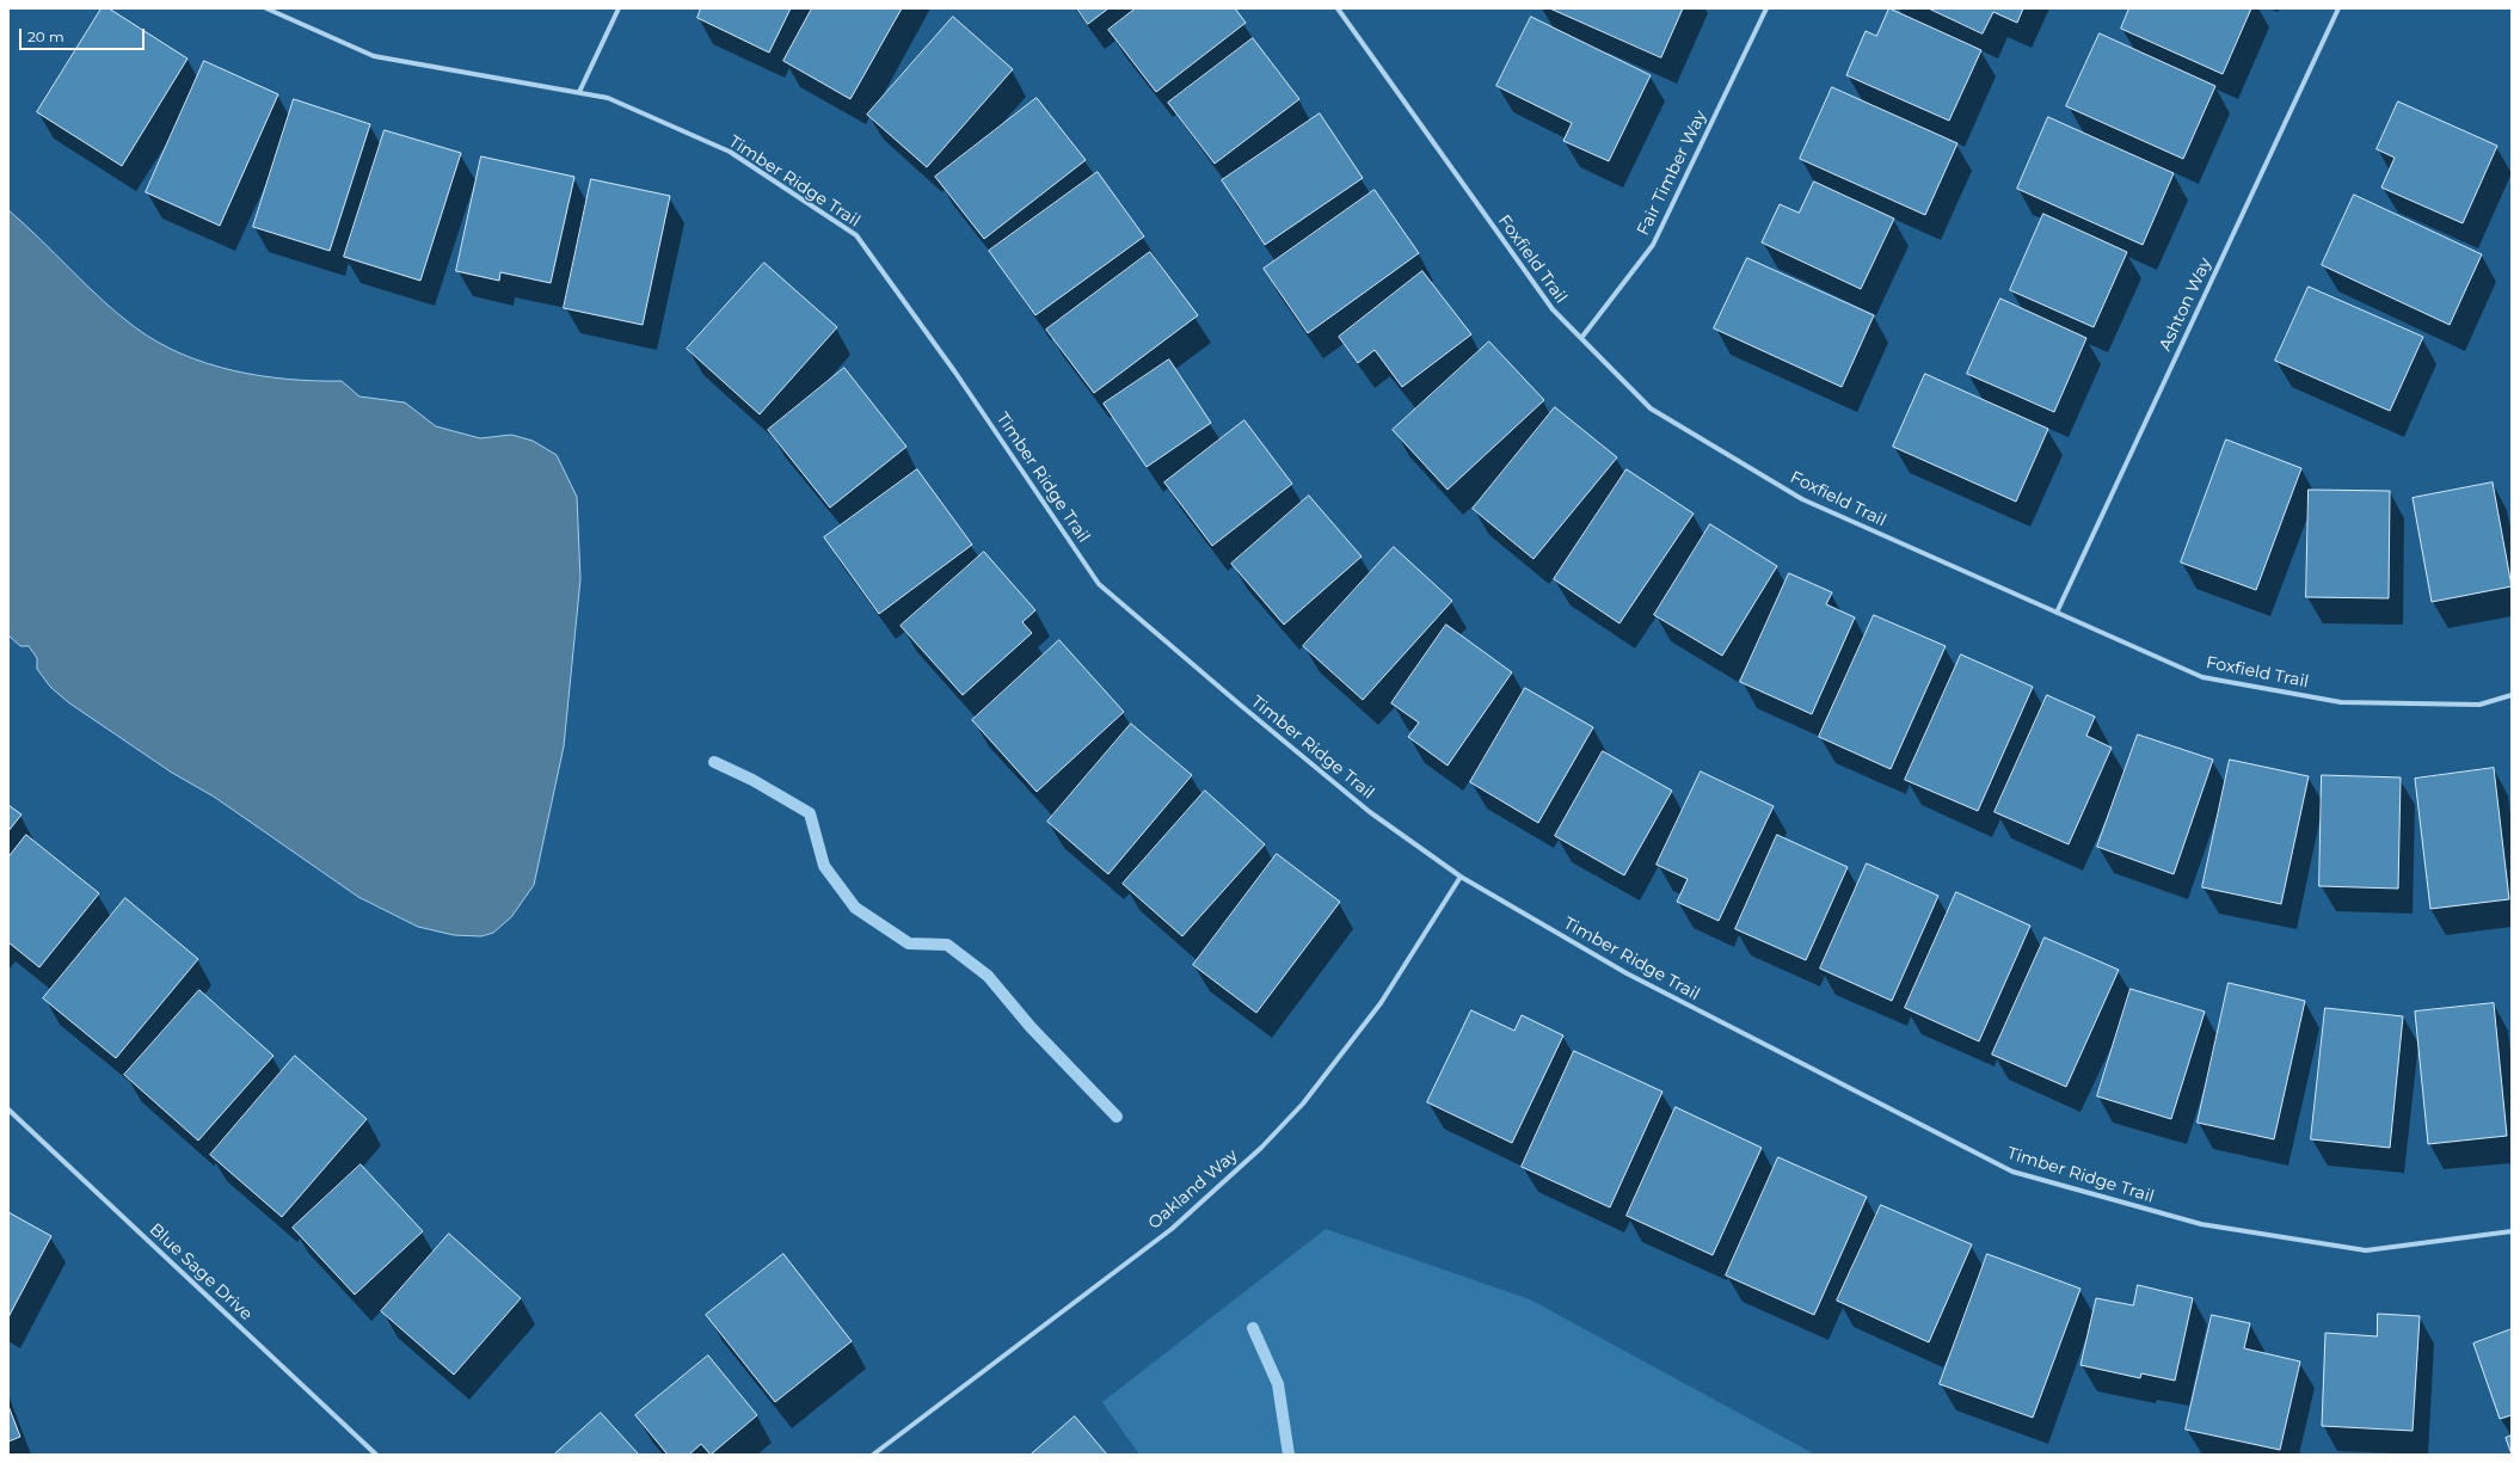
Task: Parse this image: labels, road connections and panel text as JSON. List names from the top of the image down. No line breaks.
{"streets":{"street":["Fair Timber Way","Timber Ridge Trail","Foxfield Trail","Ashton Way","Oakland Way","Blue Sage Drive"]},"crossings":[["Fair Timber Way","Foxfield Trail"],["Timber Ridge Trail","Oakland Way"],["Foxfield Trail","Ashton Way"]],"scale_bar":"20 m"}
